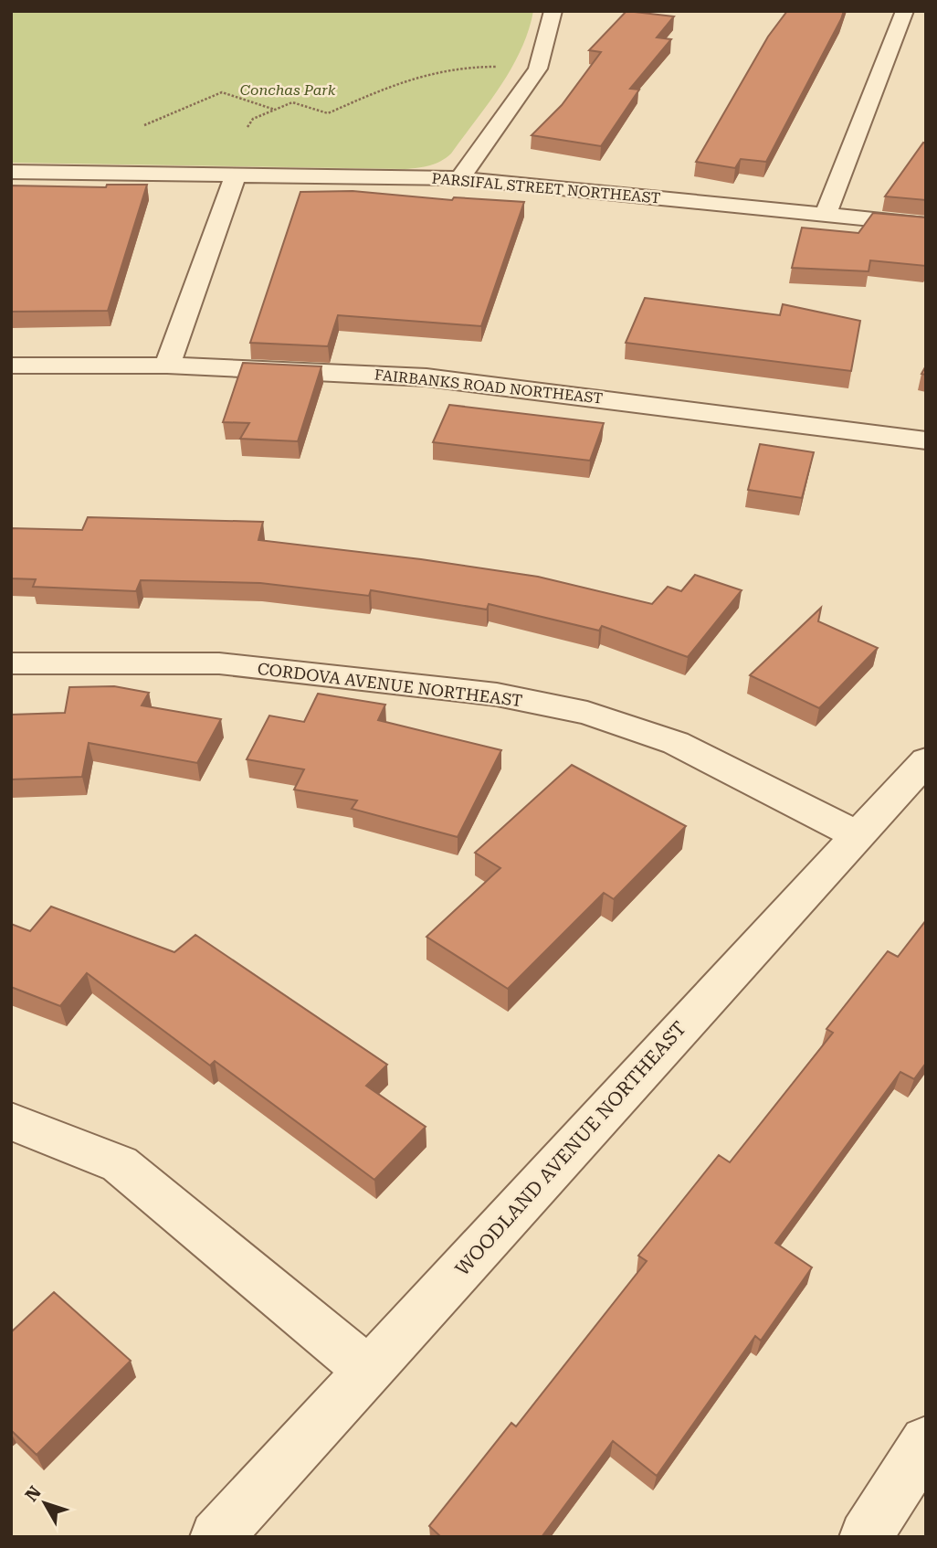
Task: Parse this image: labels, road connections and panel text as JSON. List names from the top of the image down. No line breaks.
{"streets":{"street":["PARSIFAL STREET NORTHEAST","FAIRBANKS ROAD NORTHEAST","CORDOVA AVENUE NORTHEAST","WOODLAND AVENUE NORTHEAST"]},"crossings":[["CORDOVA AVENUE NORTHEAST","WOODLAND AVENUE NORTHEAST"]],"parks":["Conchas Park"],"north":"top left"}
